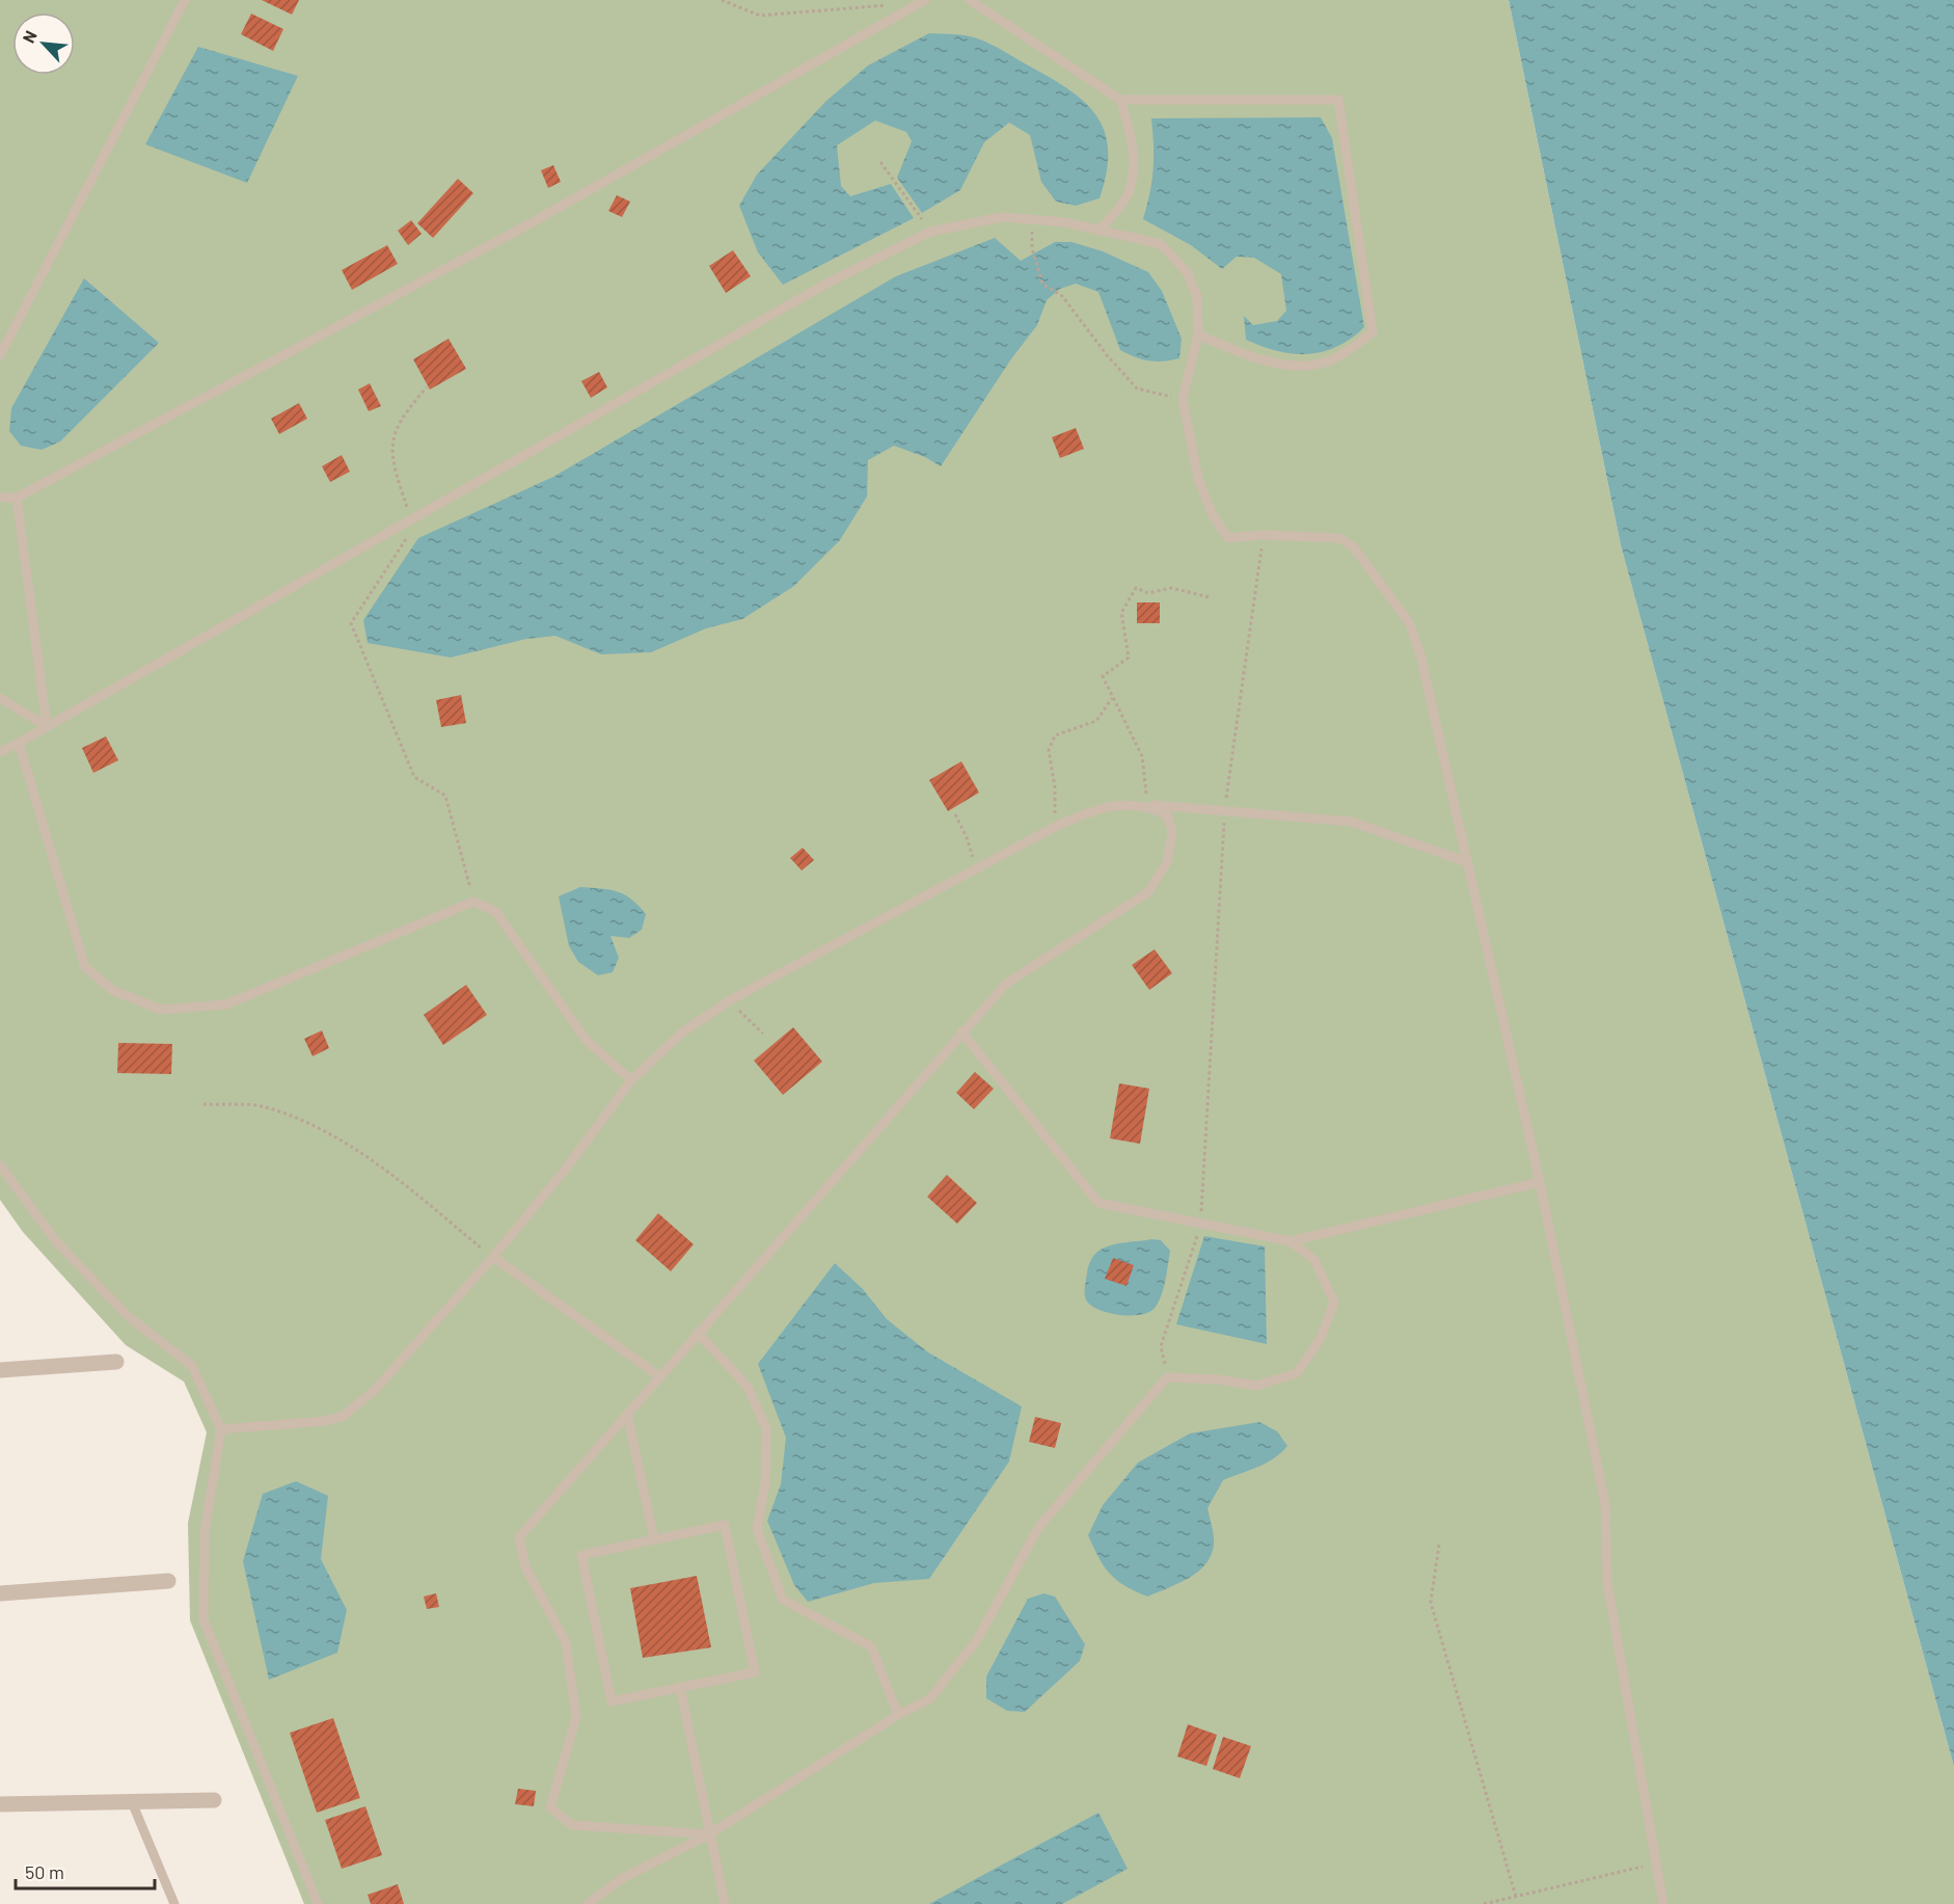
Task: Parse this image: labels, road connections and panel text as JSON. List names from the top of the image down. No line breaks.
{"scale_bar":"50 m","north":"top left"}
